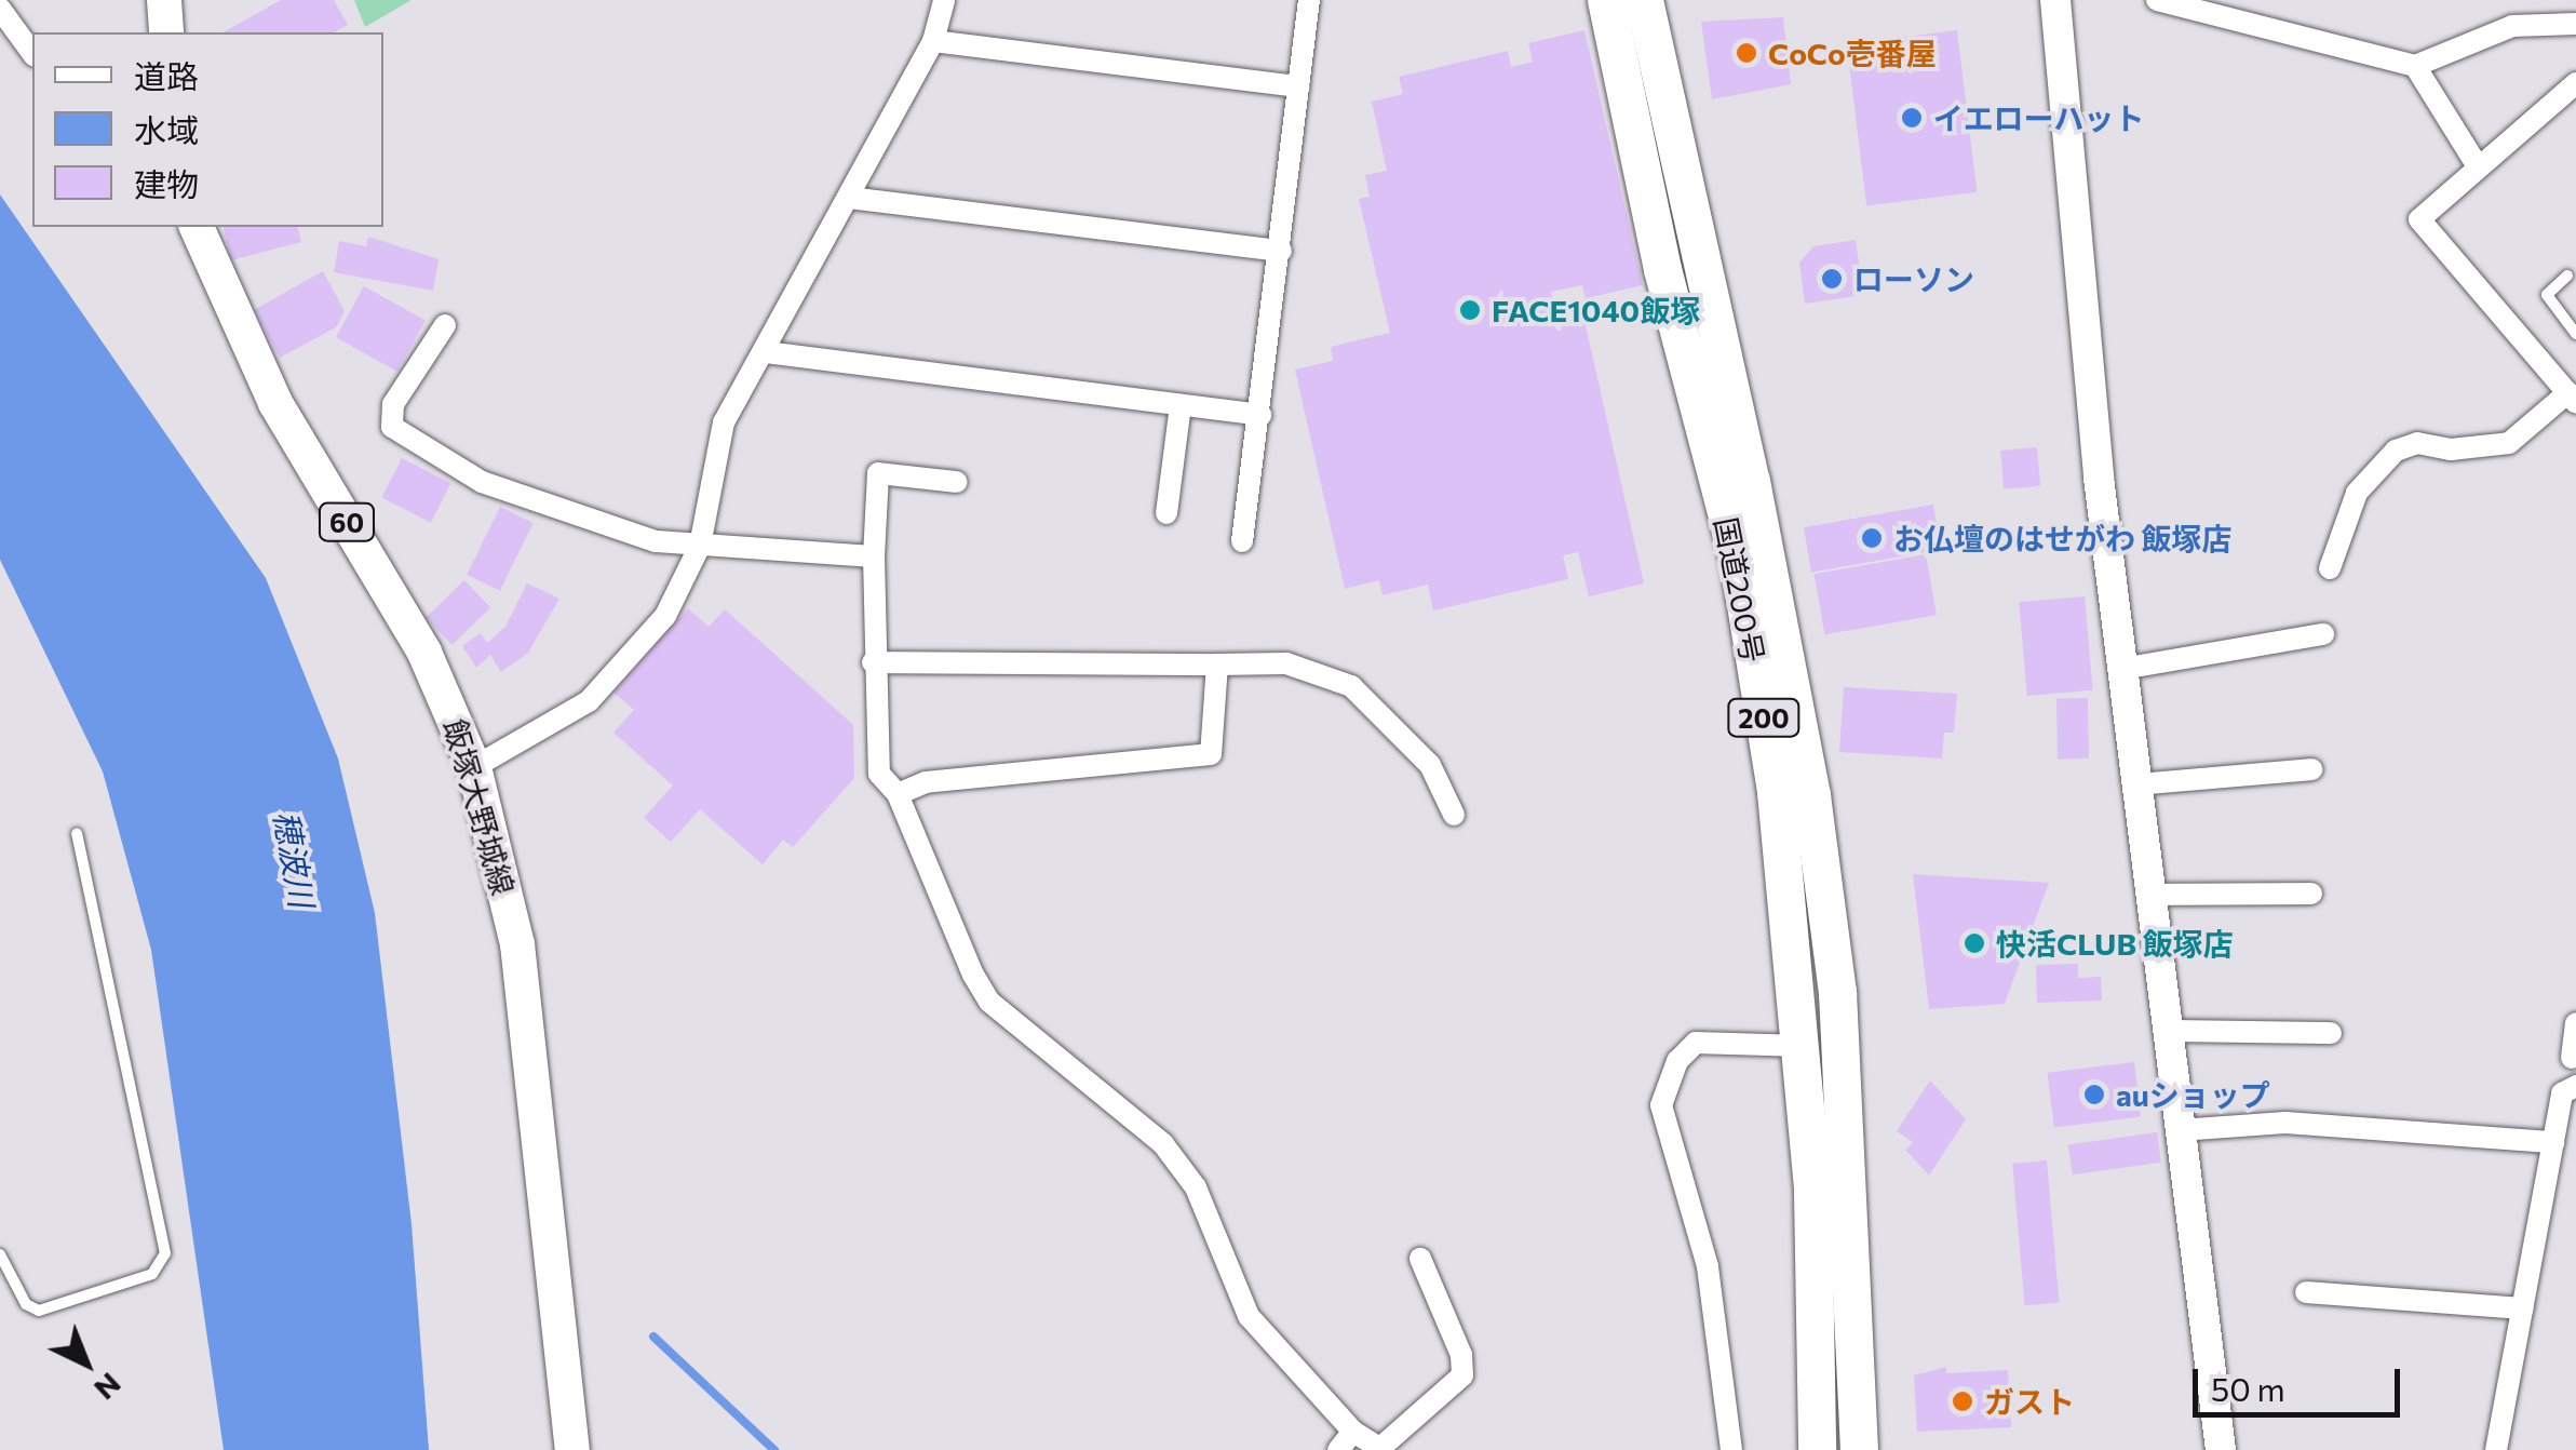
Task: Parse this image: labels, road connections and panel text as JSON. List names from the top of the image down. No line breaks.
{"streets":{"highway":["国道200号","200"],"main road":["60","飯塚大野城線"]},"water":["穂波川"],"places":["CoCo壱番屋","イエローハット","ローソン","FACE1040飯塚","お仏壇のはせがわ 飯塚店","快活CLUB 飯塚店","auショップ","ガスト"],"legend":["道路","水域","建物"],"scale_bar":"50 m","north":"bottom right"}
